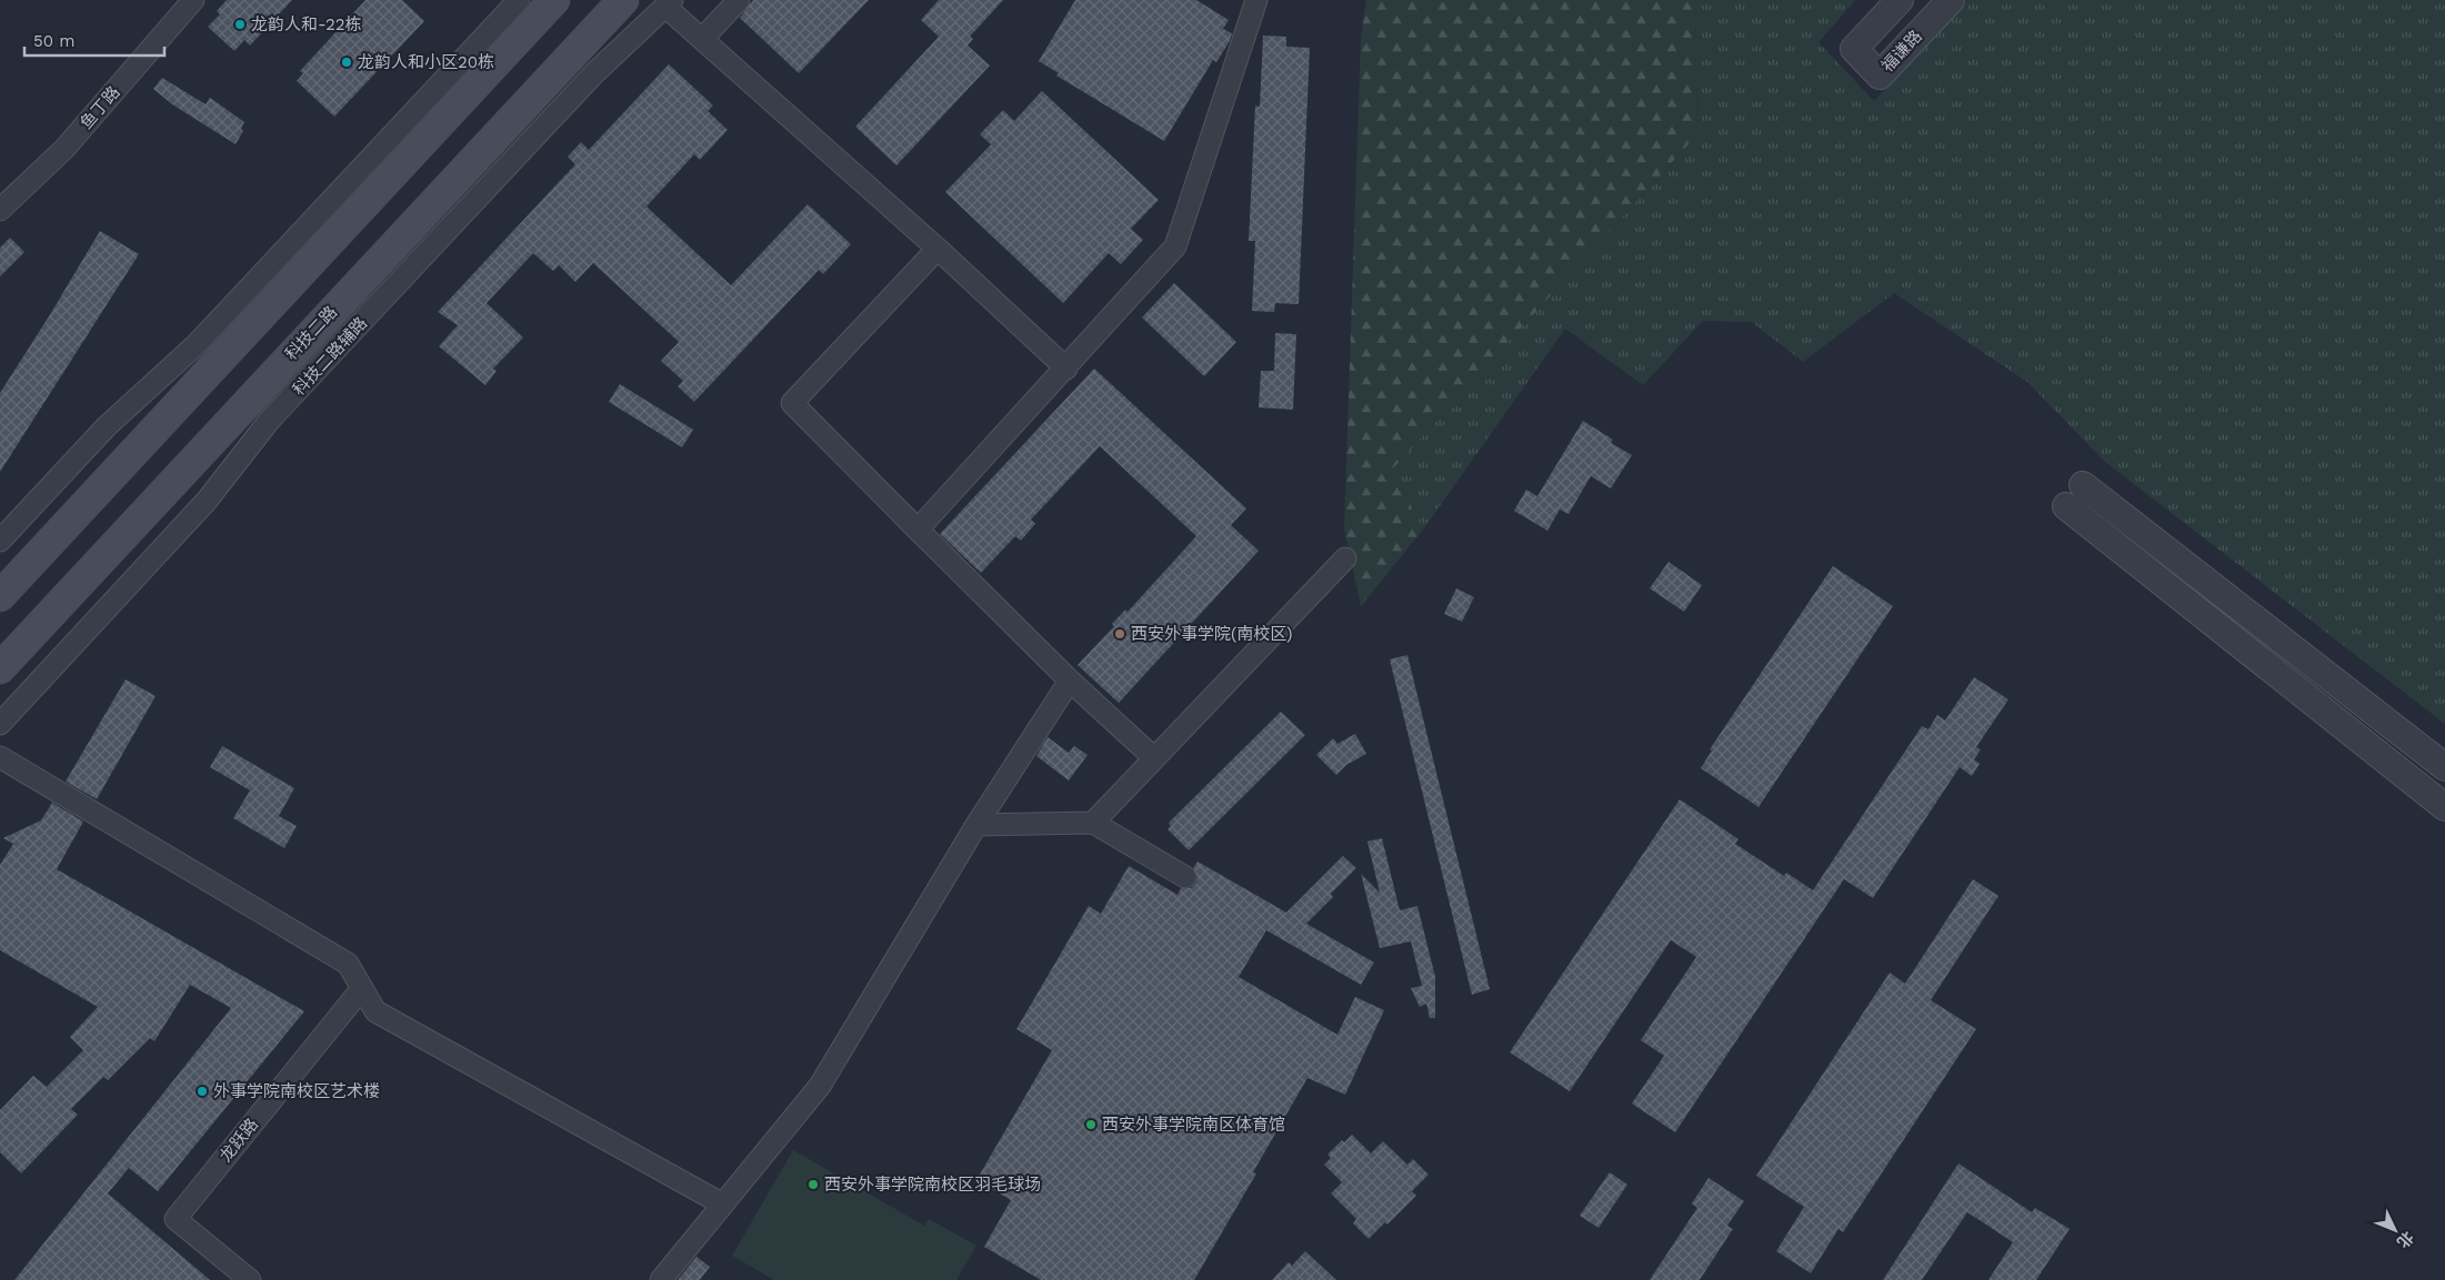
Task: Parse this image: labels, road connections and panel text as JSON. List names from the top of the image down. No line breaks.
{"streets":{"main road":["科技二路"],"street":["福谦路","鱼丁路","科技二路辅路","龙跃路"]},"places":["龙韵人和-22栋","龙韵人和小区20栋","西安外事学院(南校区)","外事学院南校区艺术楼","西安外事学院南区体育馆","西安外事学院南校区羽毛球场"],"scale_bar":"50 m","north":"bottom right"}
